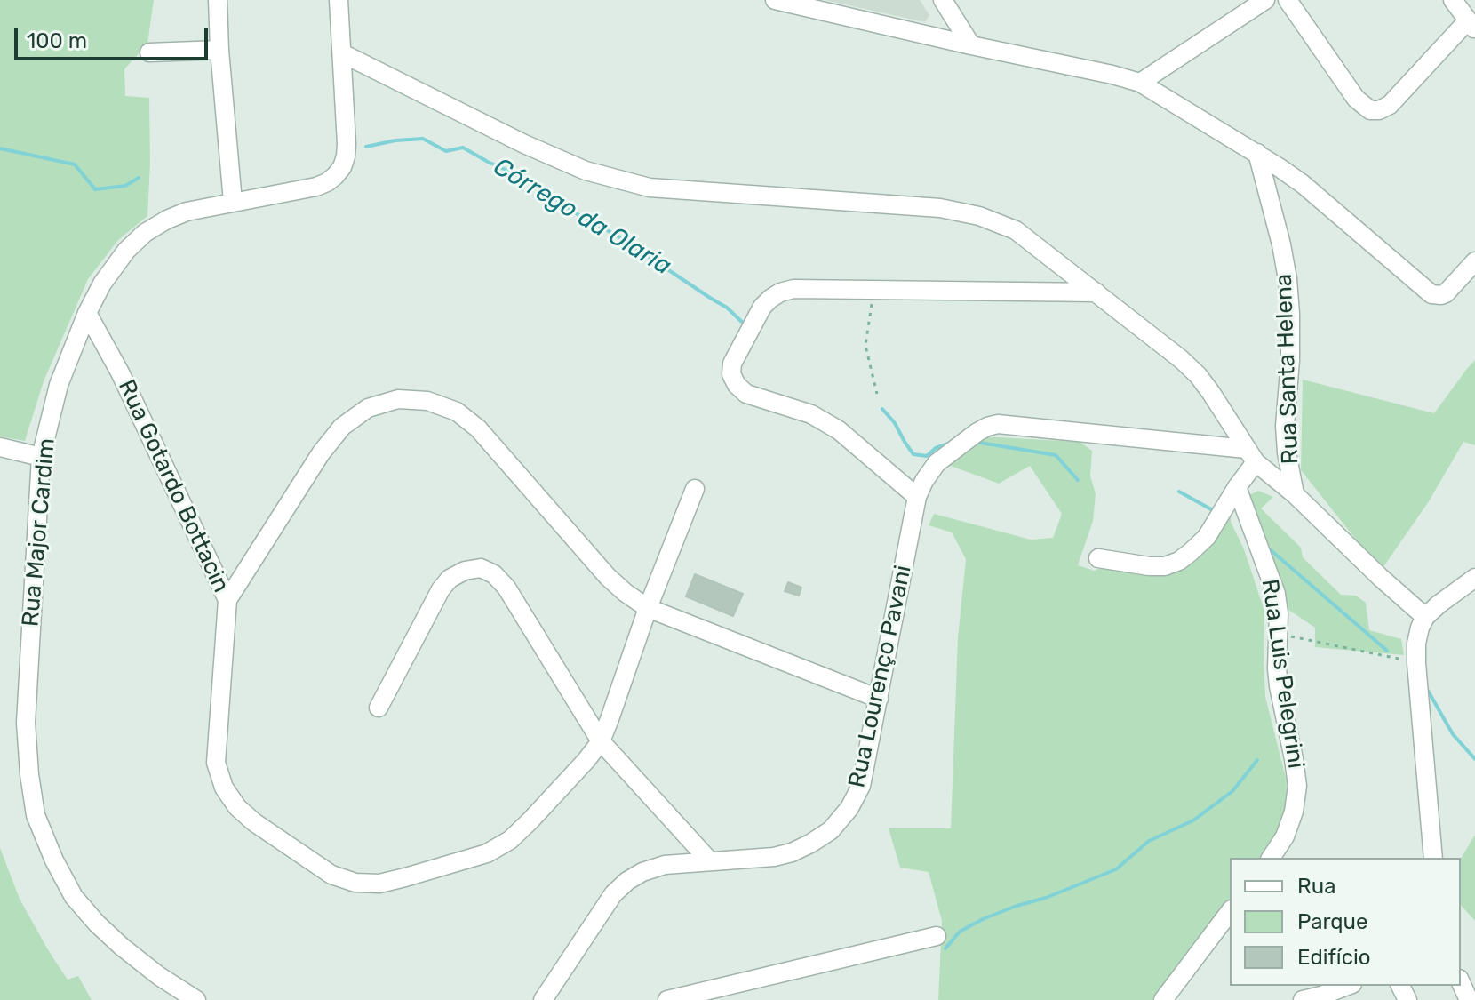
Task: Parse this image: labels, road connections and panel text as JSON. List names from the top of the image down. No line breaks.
{"streets":{"street":["Rua Santa Helena","Rua Gotardo Bottacin","Rua Major Cardim","Rua Luis Pelegrini","Rua Lourenço Pavani"]},"crossings":[["Rua Gotardo Bottacin","Rua Major Cardim"]],"water":["Córrego da Olaria"],"legend":["Rua","Parque","Edifício"],"scale_bar":"100 m"}
